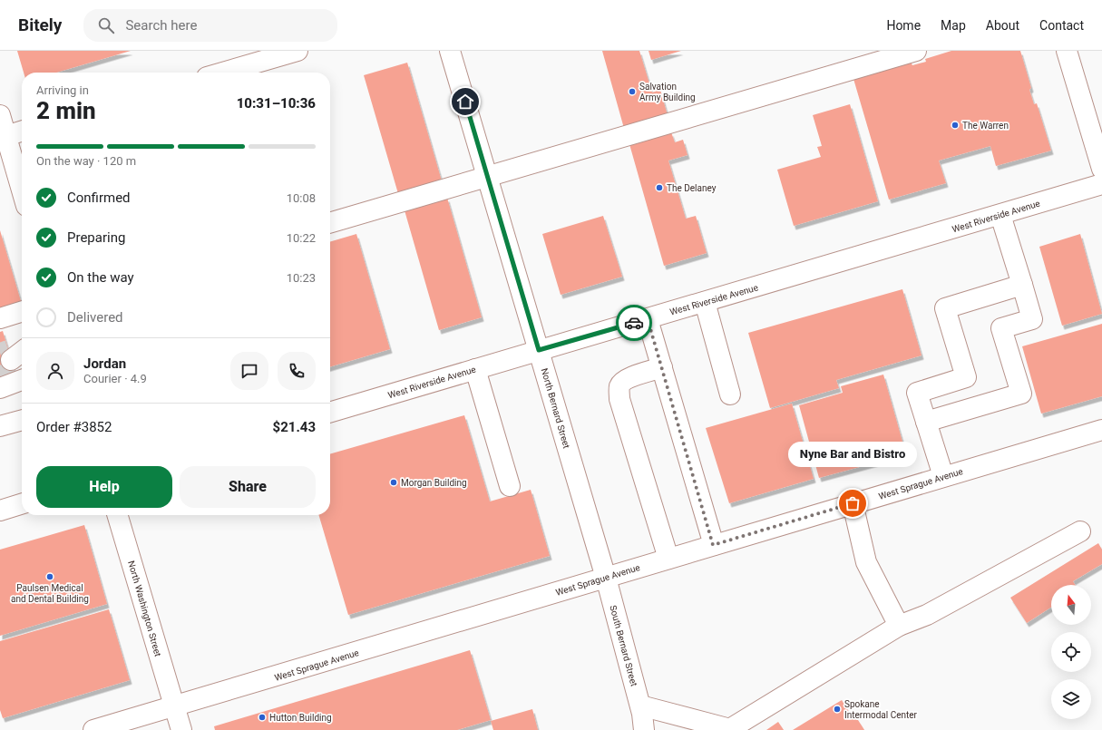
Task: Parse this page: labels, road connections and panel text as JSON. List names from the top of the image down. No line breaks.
{"streets":{"main road":["West Riverside Avenue","North Bernard Street","West Sprague Avenue","North Washington Street","South Bernard Street"]},"crossings":[["West Riverside Avenue","North Bernard Street"],["North Bernard Street","West Sprague Avenue"],["North Bernard Street","South Bernard Street"],["West Sprague Avenue","North Washington Street"],["West Sprague Avenue","South Bernard Street"]],"places":["Salvation Army Building","The Warren","The Delaney","Morgan Building","Nyne Bar and Bistro","Paulsen Medical and Dental Building","Spokane Intermodal Center","Hutton Building"],"north":"top","page":{"header":"Bitely","search":"Search here","nav":["Home","Map","About","Contact"],"heading":["2 min","Arriving in","10:31–10:36"],"panel":["Jordan","Courier · 4.9","Order #3852","$21.43"],"bar":"On the way · 120 m","list":[["Confirmed","10:08"],["Preparing","10:22"],["On the way","10:23"],"Delivered"],"bubble":"Nyne Bar and Bistro","buttons":["Help","Share"]}}
